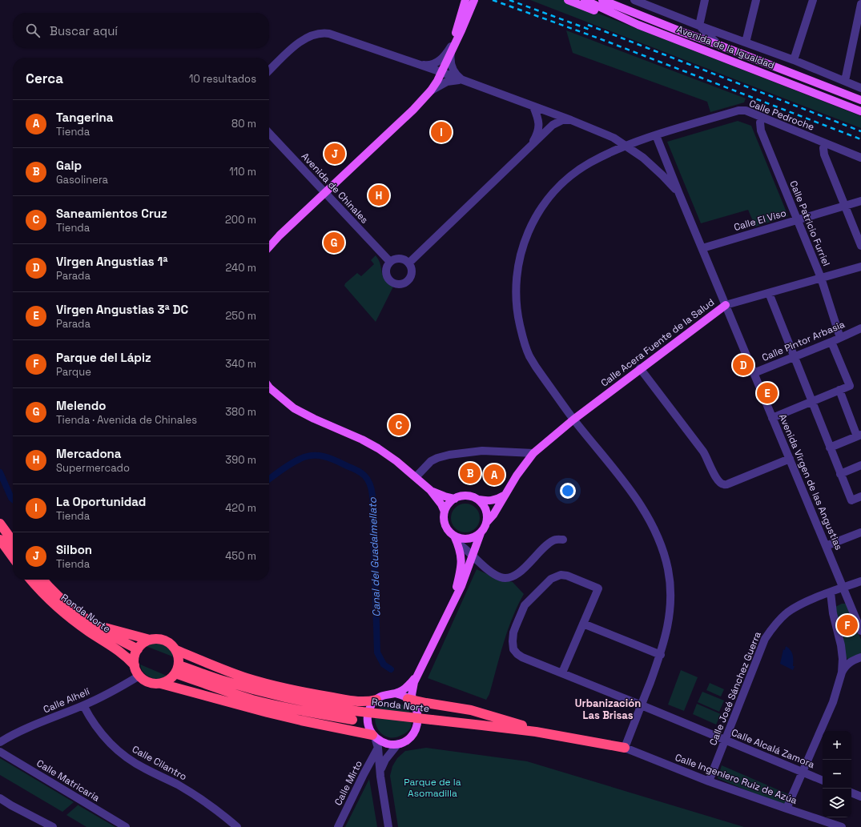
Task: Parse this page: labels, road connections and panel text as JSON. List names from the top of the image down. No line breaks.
{"streets":{"highway":["Ronda Norte"],"main road":["Avenida de la Igualdad","Calle Acera Fuente de la Salud"],"street":["Calle Pedroche","Avenida de Chinales","Calle El Viso","Calle Patricio Furriel","Calle Pintor Arbasia","Avenida Virgen de las Angustias","Calle José Sánchez Guerra","Calle Alhelí","Calle Alcalá Zamora","Calle Cilantro","Calle Ingeniero Ruiz de Azúa","Calle Matricaria","Calle Mirto"]},"crossings":[["Calle Pedroche","Calle Patricio Furriel"],["Calle Pedroche","Calle Acera Fuente de la Salud"],["Calle Pedroche","Avenida Virgen de las Angustias"],["Calle Pedroche","Ronda Norte"],["Calle Pedroche","Calle Alcalá Zamora"],["Calle Pedroche","Calle Ingeniero Ruiz de Azúa"],["Calle El Viso","Calle Patricio Furriel"],["Calle El Viso","Avenida Virgen de las Angustias"],["Calle Patricio Furriel","Calle Pintor Arbasia"],["Calle Patricio Furriel","Calle Acera Fuente de la Salud"],["Calle Pintor Arbasia","Avenida Virgen de las Angustias"],["Calle Acera Fuente de la Salud","Avenida Virgen de las Angustias"],["Avenida Virgen de las Angustias","Calle José Sánchez Guerra"],["Ronda Norte","Calle Alhelí"],["Ronda Norte","Calle Ingeniero Ruiz de Azúa"],["Calle José Sánchez Guerra","Calle Alcalá Zamora"],["Calle José Sánchez Guerra","Calle Ingeniero Ruiz de Azúa"],["Calle Alhelí","Calle Cilantro"]],"districts":["Urbanización Las Brisas"],"water":["Canal del Guadalmellato"],"parks":["Parque de la Asomadilla"],"page":{"search":"Buscar aquí","heading":["Cerca","10 resultados"],"list":[{"mark":"A","name":"Tangerina","note":"Tienda","value":"80 m"},{"mark":"B","name":"Galp","note":"Gasolinera","value":"110 m"},{"mark":"C","name":"Saneamientos Cruz","note":"Tienda","value":"200 m"},{"mark":"D","name":"Virgen Angustias 1ª","note":"Parada","value":"240 m"},{"mark":"E","name":"Virgen Angustias 3ª DC","note":"Parada","value":"250 m"},{"mark":"F","name":"Parque del Lápiz","note":"Parque","value":"340 m"},{"mark":"G","name":"Melendo","note":"Tienda · Avenida de Chinales","value":"380 m"},{"mark":"H","name":"Mercadona","note":"Supermercado","value":"390 m"},{"mark":"I","name":"La Oportunidad","note":"Tienda","value":"420 m"},{"mark":"J","name":"Silbon","note":"Tienda","value":"450 m"}],"pins":["I","J","H","G","D","E","C","B","A","F"],"map_buttons":["+","−"]}}
